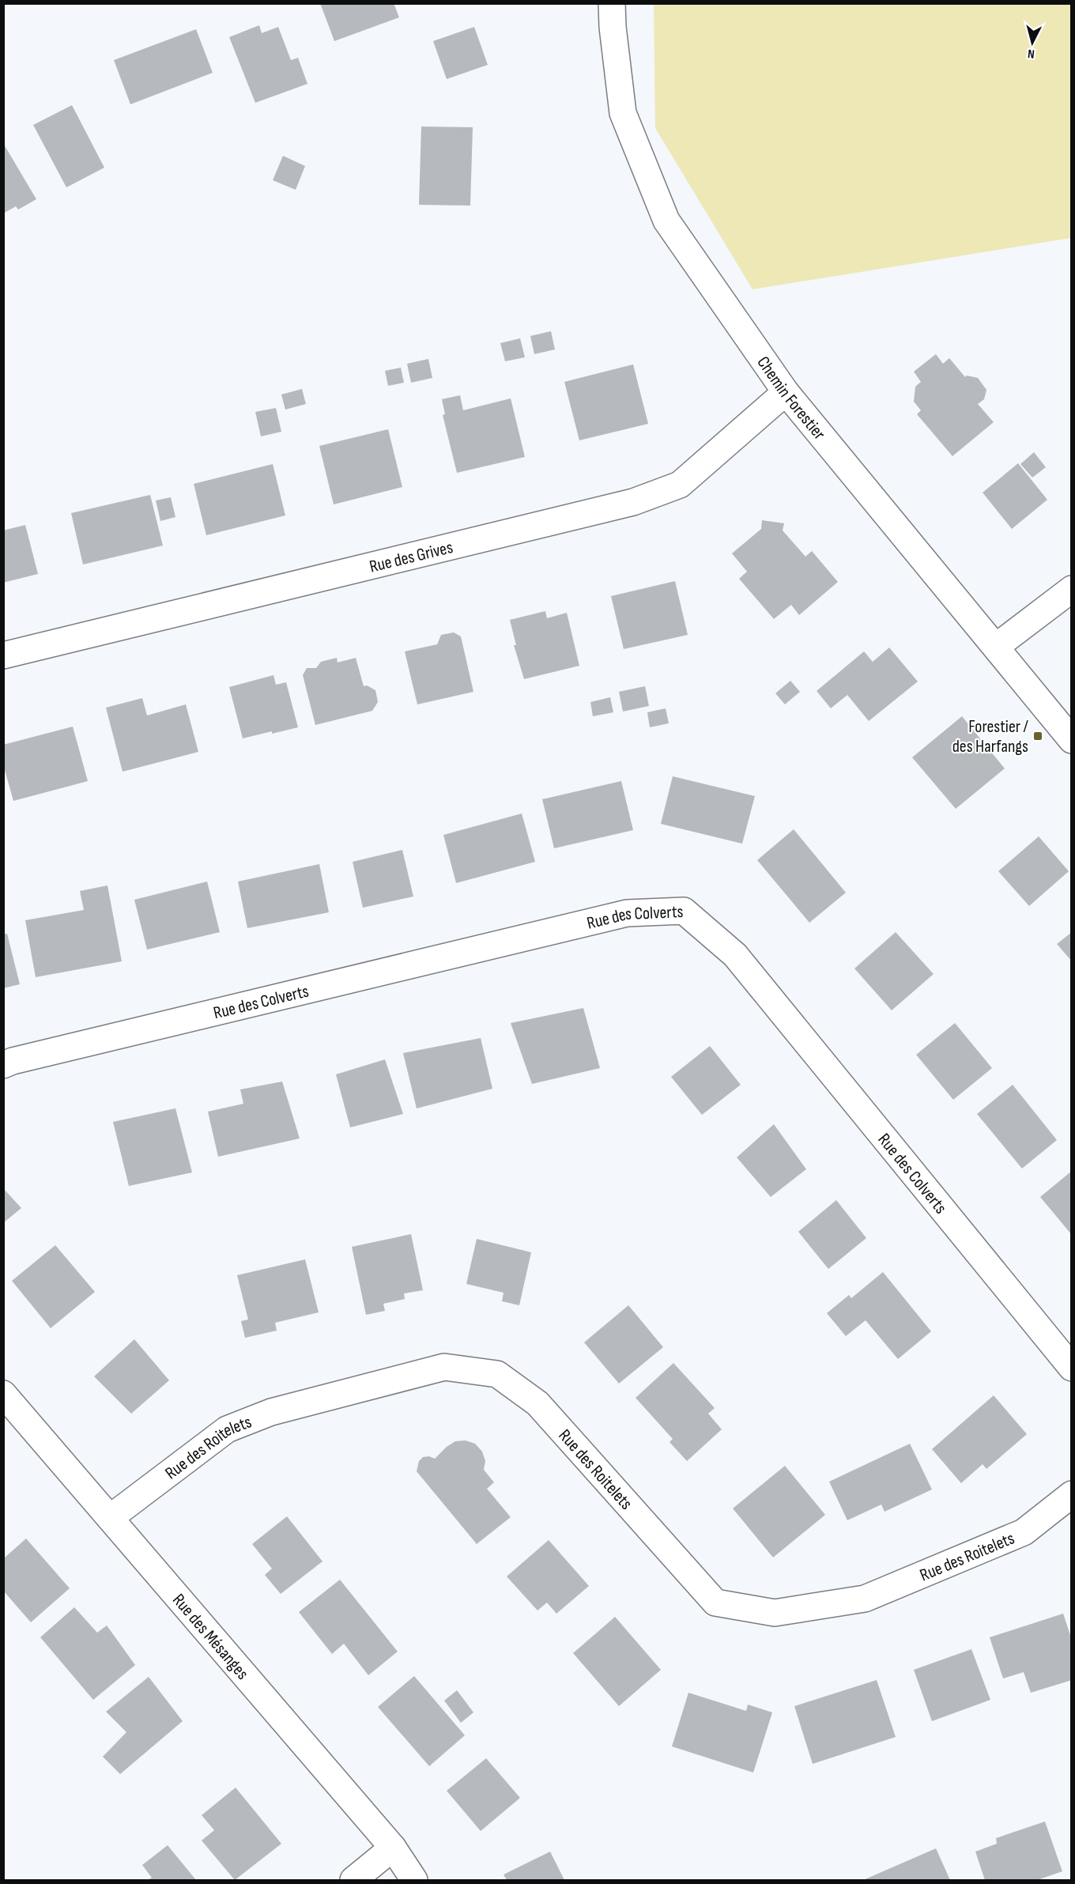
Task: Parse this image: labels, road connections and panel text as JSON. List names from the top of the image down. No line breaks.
{"streets":{"street":["Chemin Forestier","Rue des Grives","Rue des Colverts","Rue des Roitelets","Rue des Mésanges"]},"crossings":[["Chemin Forestier","Rue des Grives"],["Rue des Roitelets","Rue des Mésanges"]],"places":{"transit":["Forestier / des Harfangs"]},"north":"bottom"}
